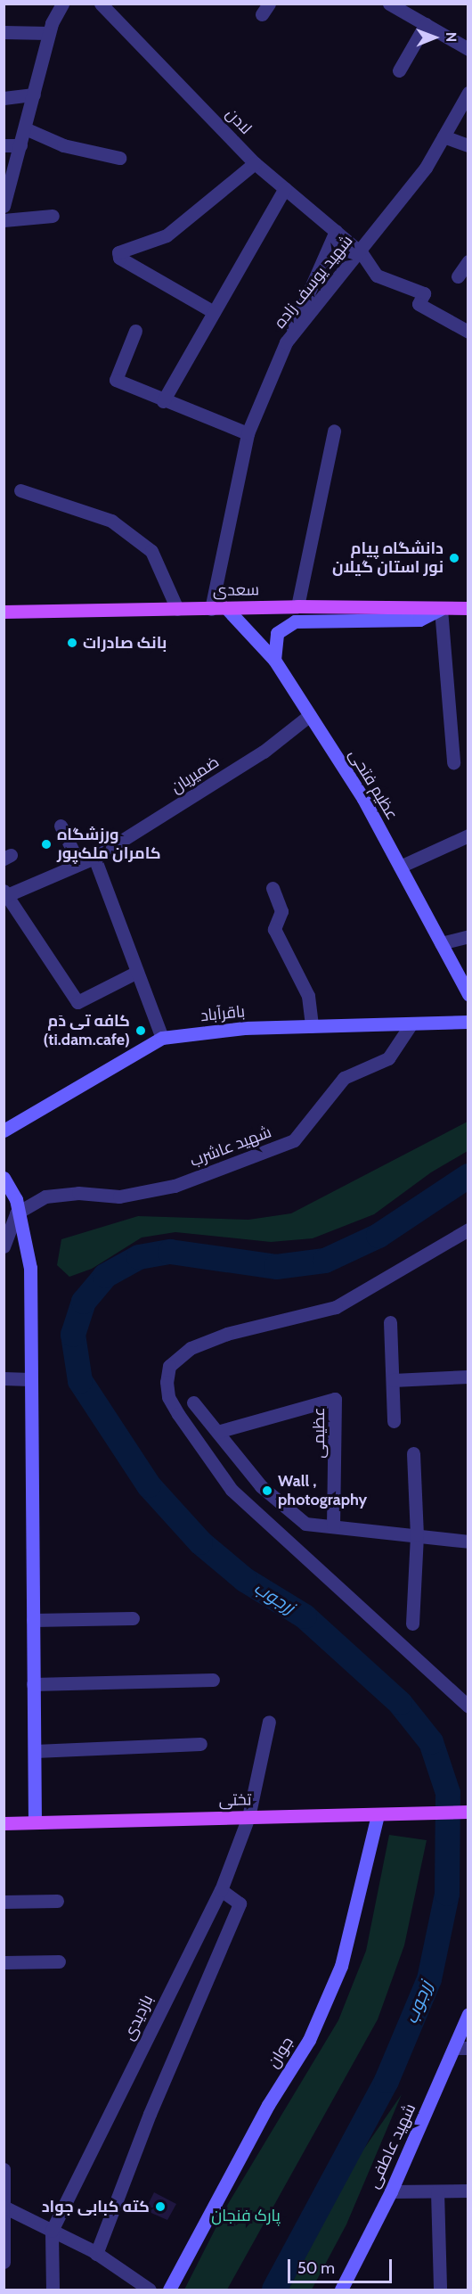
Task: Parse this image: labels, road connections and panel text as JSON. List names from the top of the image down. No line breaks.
{"streets":{"main road":["سعدی","عظیم فتحی","باقرآباد","تختی","جوان","شهید عاطفی"],"street":["لادن","شهید یوسف زاده","ضمیریان","شهید عاشرب","عظیمی","بازدیدی"]},"crossings":[["لادن","شهید یوسف زاده"],["شهید یوسف زاده","سعدی"],["سعدی","عظیم فتحی"],["ضمیریان","عظیم فتحی"],["باقرآباد","شهید عاشرب"],["تختی","بازدیدی"],["تختی","جوان"]],"water":["زرجوب"],"parks":["پارک فنجان"],"places":["دانشگاه پیام نور استان گیلان","بانک صادرات","ورزشگاه کامران ملک‌پور","کافه تی دَم (ti.dam.cafe)","Wall , photography","کته کبابی جواد"],"scale_bar":"50 m","north":"right"}
